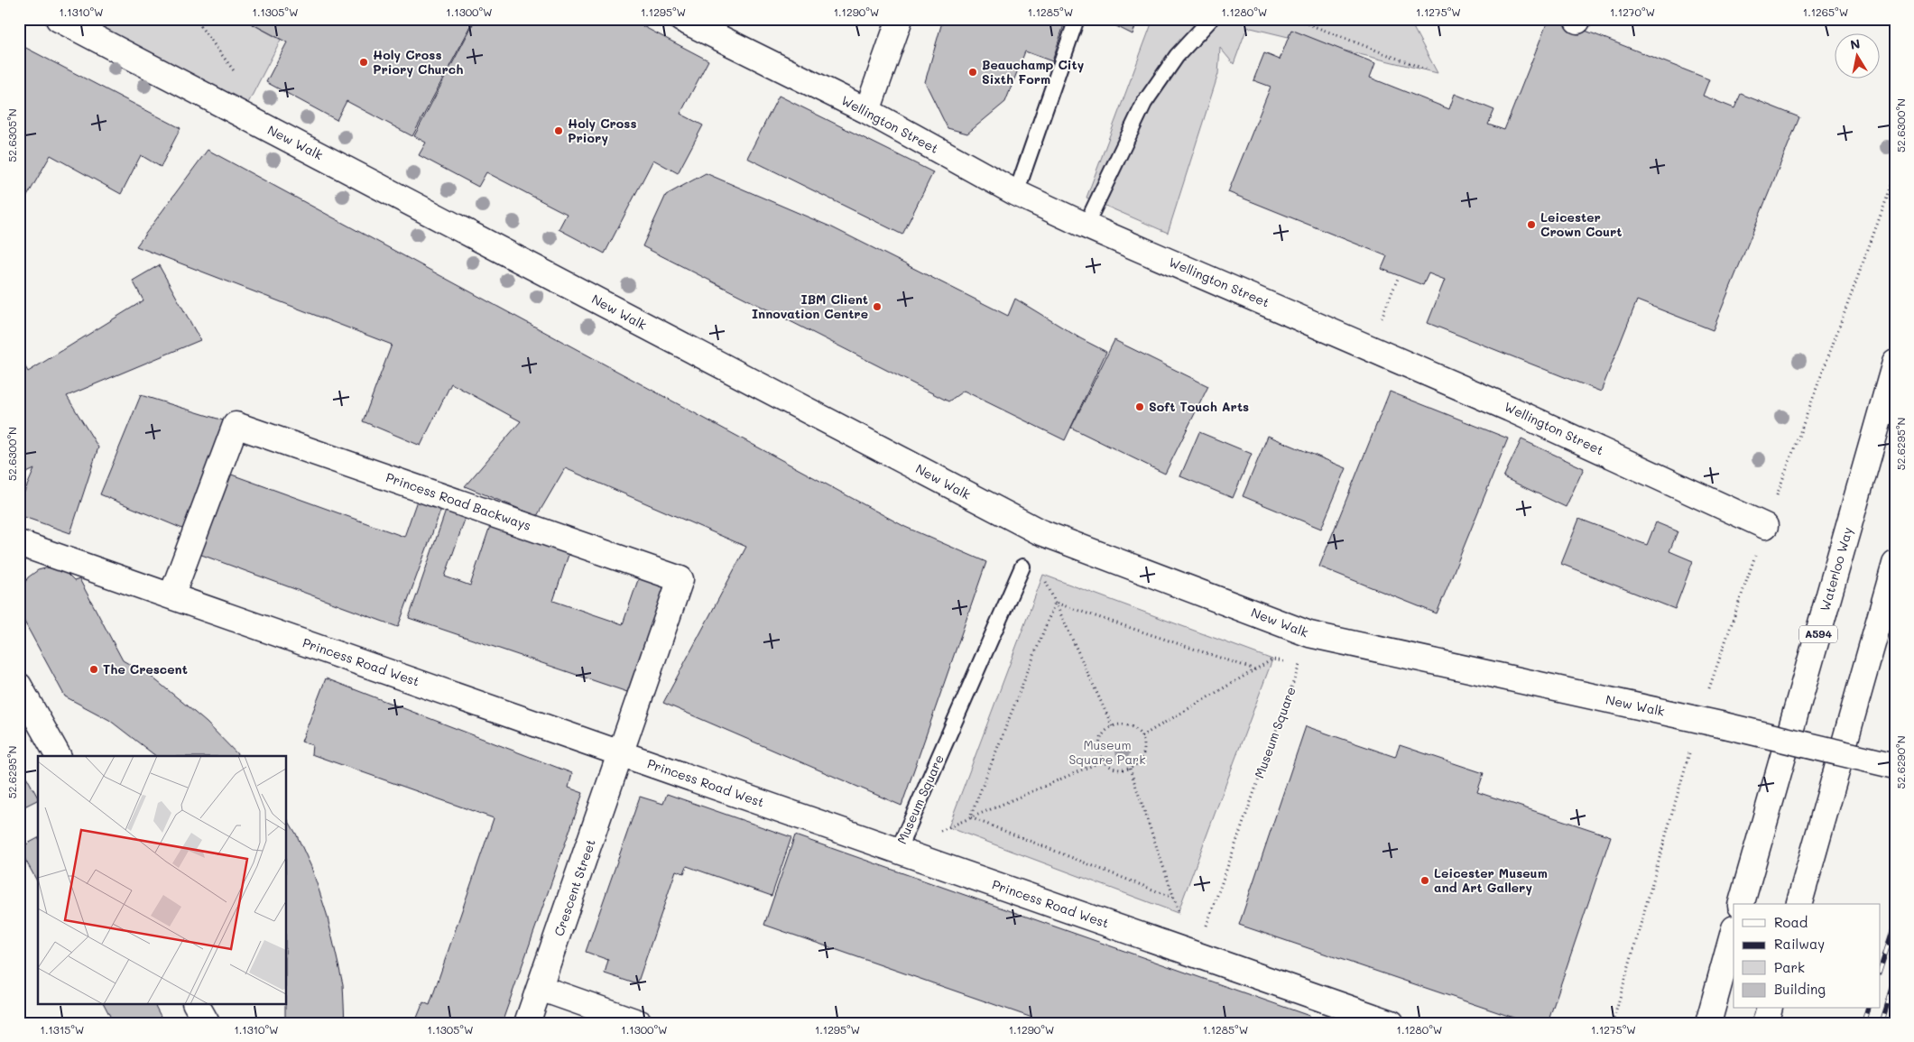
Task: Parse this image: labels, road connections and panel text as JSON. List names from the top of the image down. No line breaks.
{"streets":{"street":["Wellington Street","New Walk","Princess Road Backways","Waterloo Way","A594","Princess Road West","Crescent Street"],"lane":["Museum Square"]},"crossings":[["Princess Road Backways","Princess Road West"],["Princess Road Backways","Crescent Street"],["Princess Road West","Museum Square"],["Princess Road West","Crescent Street"]],"parks":["Museum Square Park"],"places":["Holy Cross Priory Church","Beauchamp City Sixth Form","Holy Cross Priory","Leicester Crown Court","IBM Client Innovation Centre","Soft Touch Arts","The Crescent","Leicester Museum and Art Gallery"],"legend":["Road","Railway","Park","Building"],"north":"top","coordinates":["1.1310°W","1.1305°W","1.1300°W","1.1295°W","1.1290°W","1.1285°W","1.1280°W","1.1275°W","1.1270°W","1.1265°W","52.6300°N","52.6305°N","52.6295°N","52.6290°N","1.1315°W"]}
